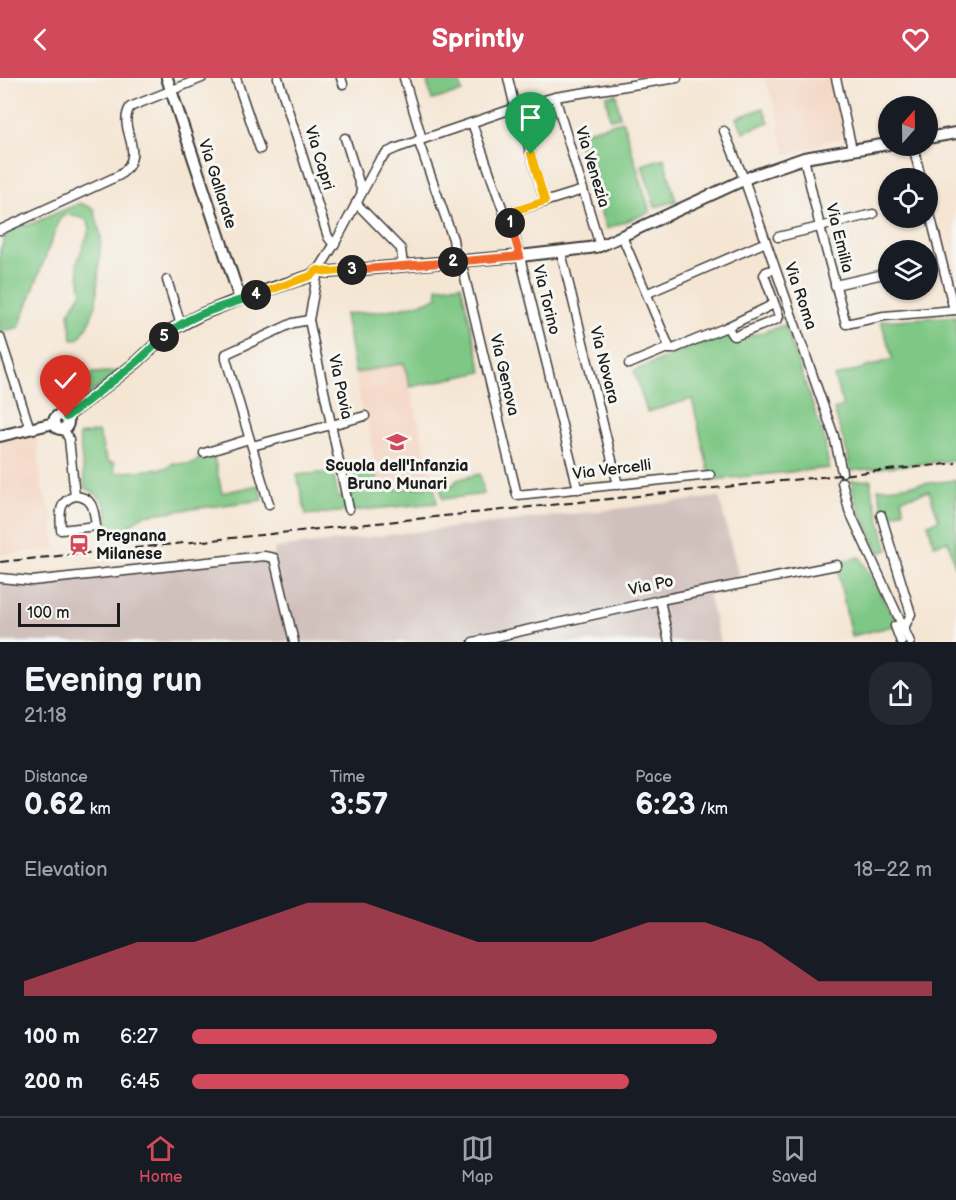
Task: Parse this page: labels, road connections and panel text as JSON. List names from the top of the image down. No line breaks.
{"streets":{"street":["Via Capri","Via Venezia","Via Gallarate","Via Emilia","Via Roma","Via Torino","Via Novara","Via Genova","Via Pavia","Via Vercelli","Via Po"]},"crossings":[["Via Torino","Via Vercelli"],["Via Novara","Via Vercelli"],["Via Genova","Via Vercelli"]],"places":{"school or university":["Scuola dell'Infanzia Bruno Munari"],"station":["Pregnana Milanese"]},"scale_bar":"100 m","north":"top","page":{"header":"Sprintly","pins":["1","2","3","4","5"],"scale":"100 m","heading":["Evening run","21:18"],"stats":[["Distance","0.62 km"],["Time","3:57"],["Pace","6:23 /km"]],"chart":["Elevation","18–22 m"],"list":[{"name":"100 m","note":"6:27"},{"name":"200 m","note":"6:45"}],"tabs":["Home","Map","Saved"]}}
